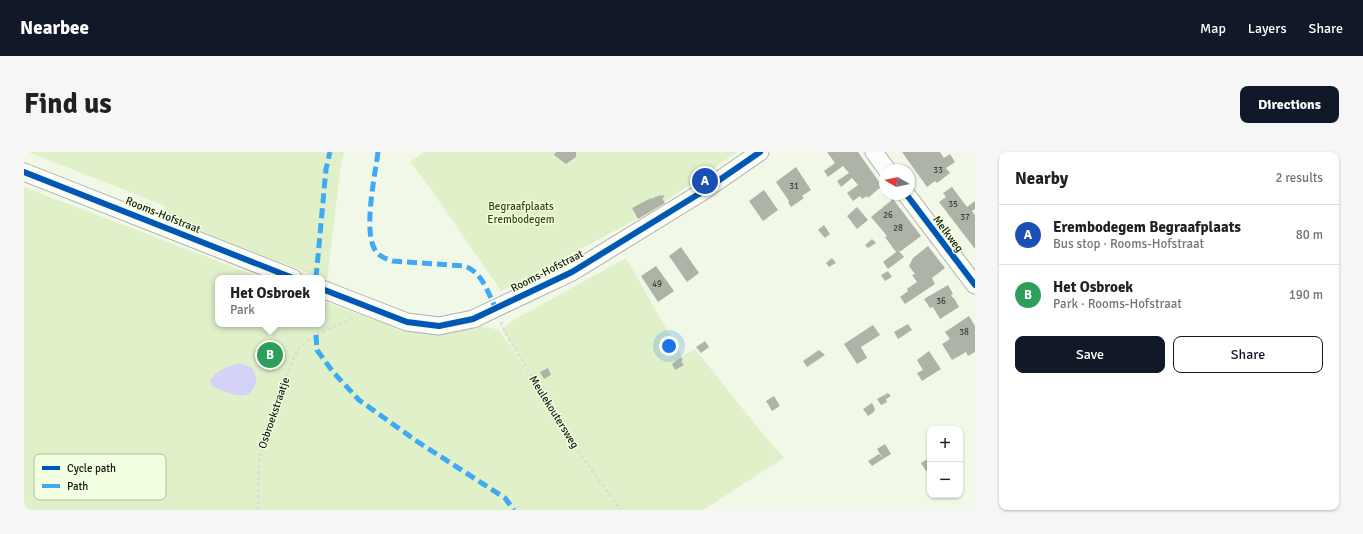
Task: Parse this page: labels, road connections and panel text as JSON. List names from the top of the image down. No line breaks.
{"streets":{"street":["Rooms-Hofstraat","Melkweg"],"path":["Meulekoutersweg","Osbroekstraatje"]},"crossings":[["Rooms-Hofstraat","Meulekoutersweg"],["Rooms-Hofstraat","Osbroekstraatje"]],"parks":["Begraafplaats Erembodegem"],"house_numbers":["33","31","35","26","37","28","49","36","38"],"legend":["Cycle path","Path"],"north":"left","page":{"header":"Nearbee","nav":["Map","Layers","Share"],"buttons":["Directions",["Save","Share"]],"title":"Find us","heading":["Nearby","2 results"],"pins":["A","B"],"list":[{"mark":"A","name":"Erembodegem Begraafplaats","note":"Bus stop · Rooms-Hofstraat","value":"80 m"},{"mark":"B","name":"Het Osbroek","note":"Park · Rooms-Hofstraat","value":"190 m"}],"popup":["Het Osbroek","Park"],"map_buttons":["+","−"]}}
